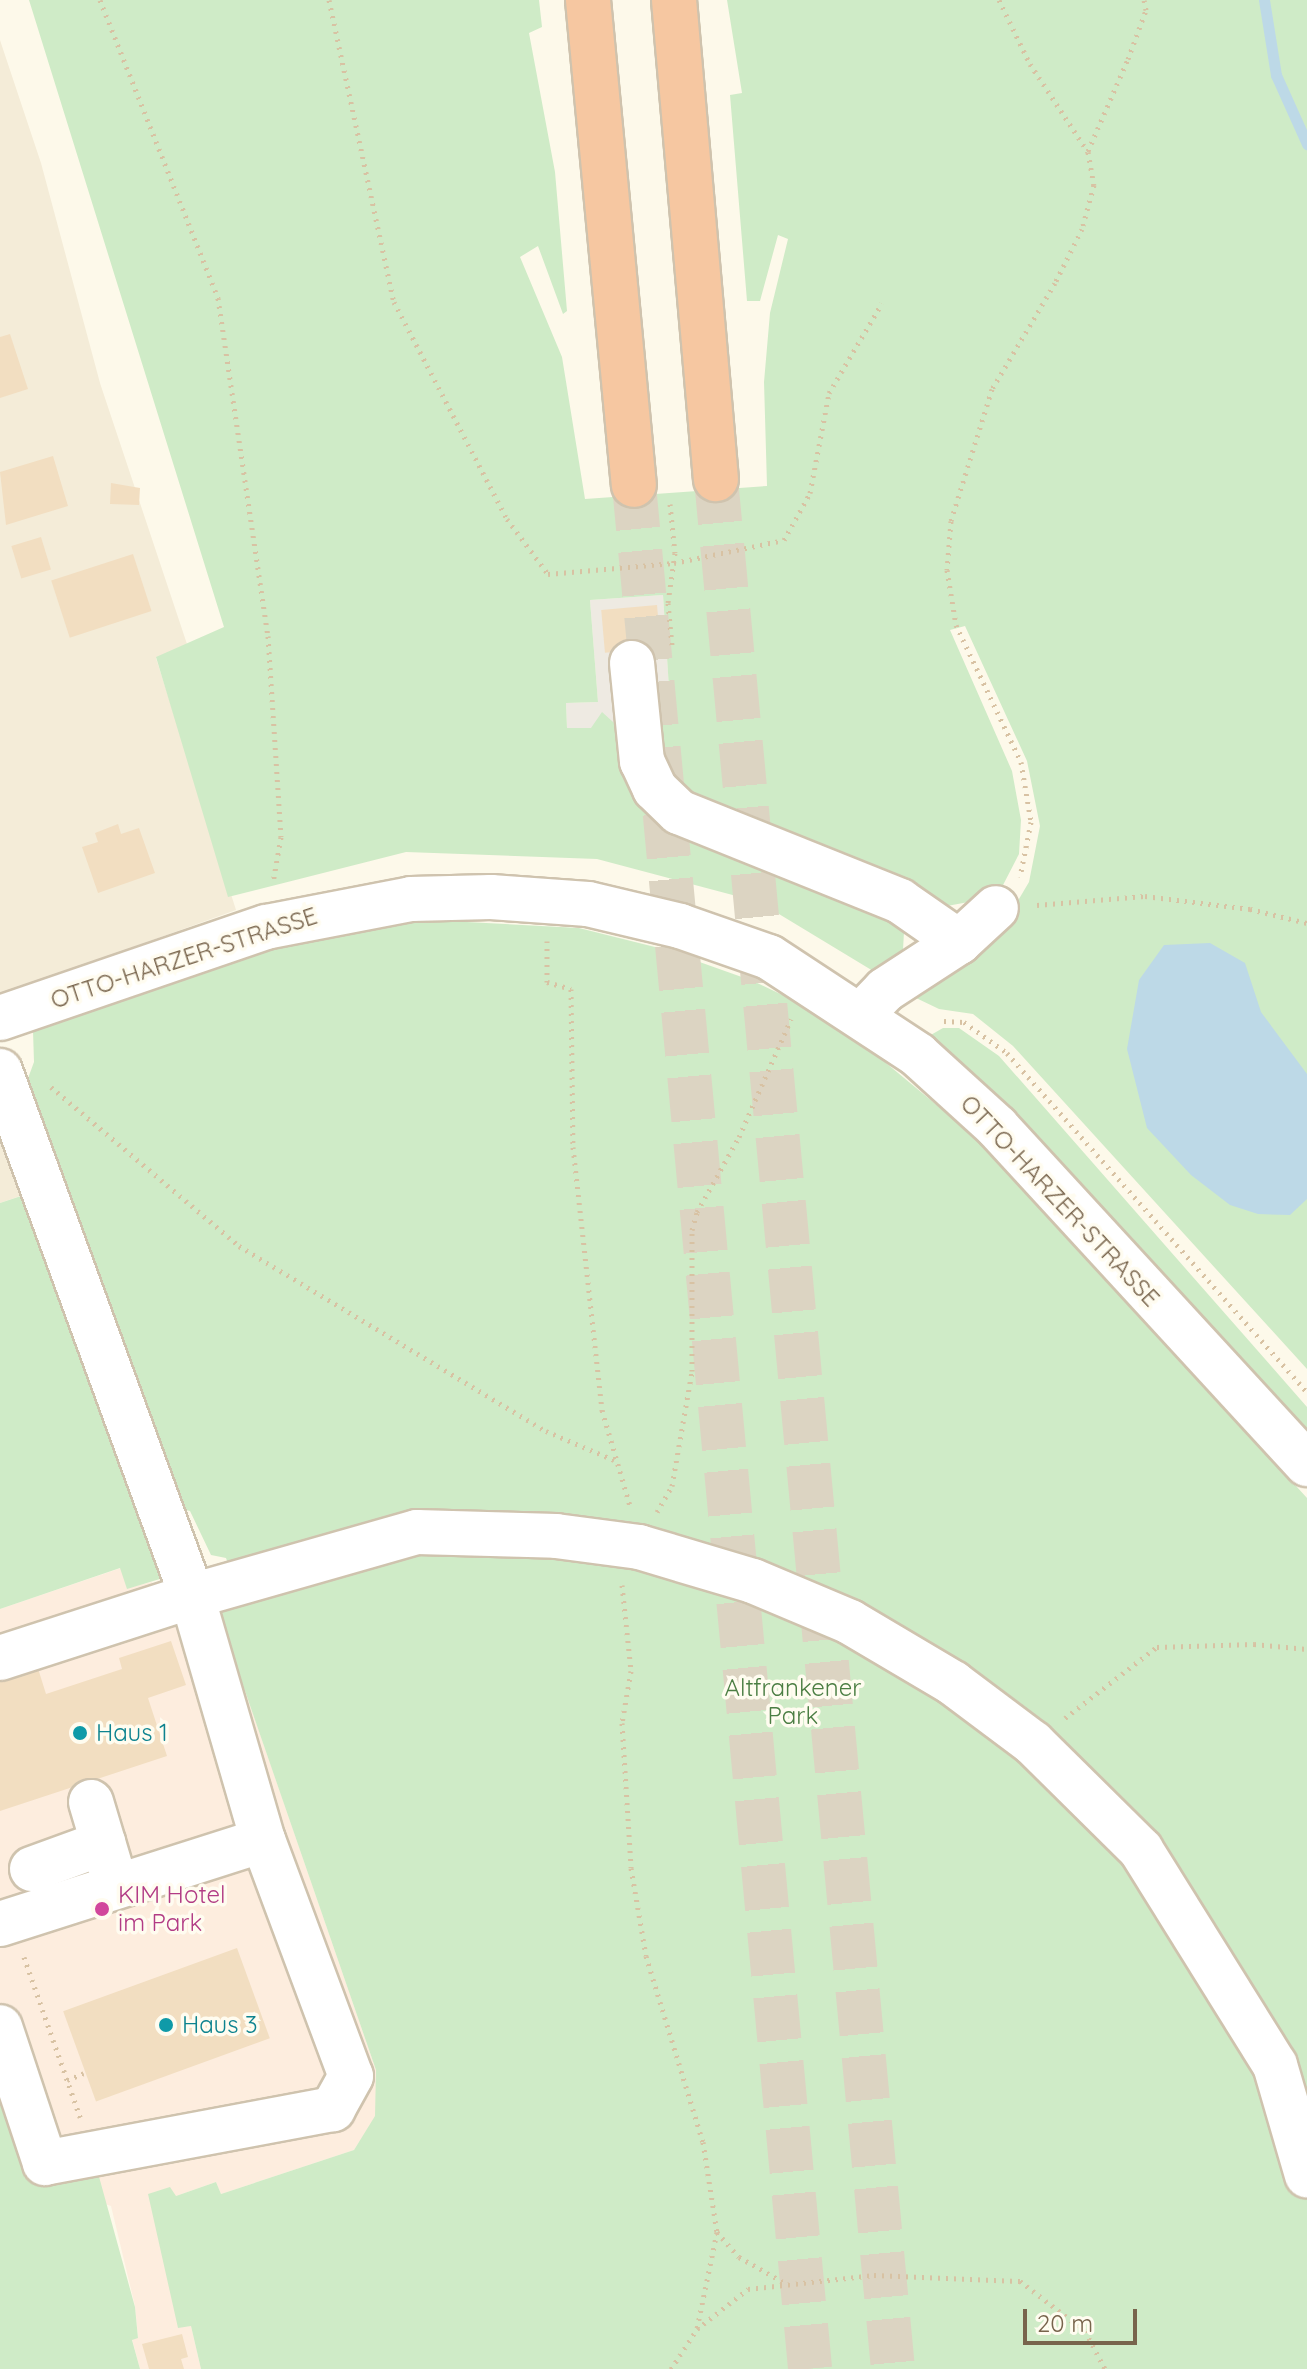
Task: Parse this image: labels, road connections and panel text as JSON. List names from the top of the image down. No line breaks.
{"streets":{"street":["OTTO-HARZER-STRASSE"]},"parks":["Altfrankener Park"],"places":["Haus 1","KIM Hotel im Park","Haus 3"],"scale_bar":"20 m"}
